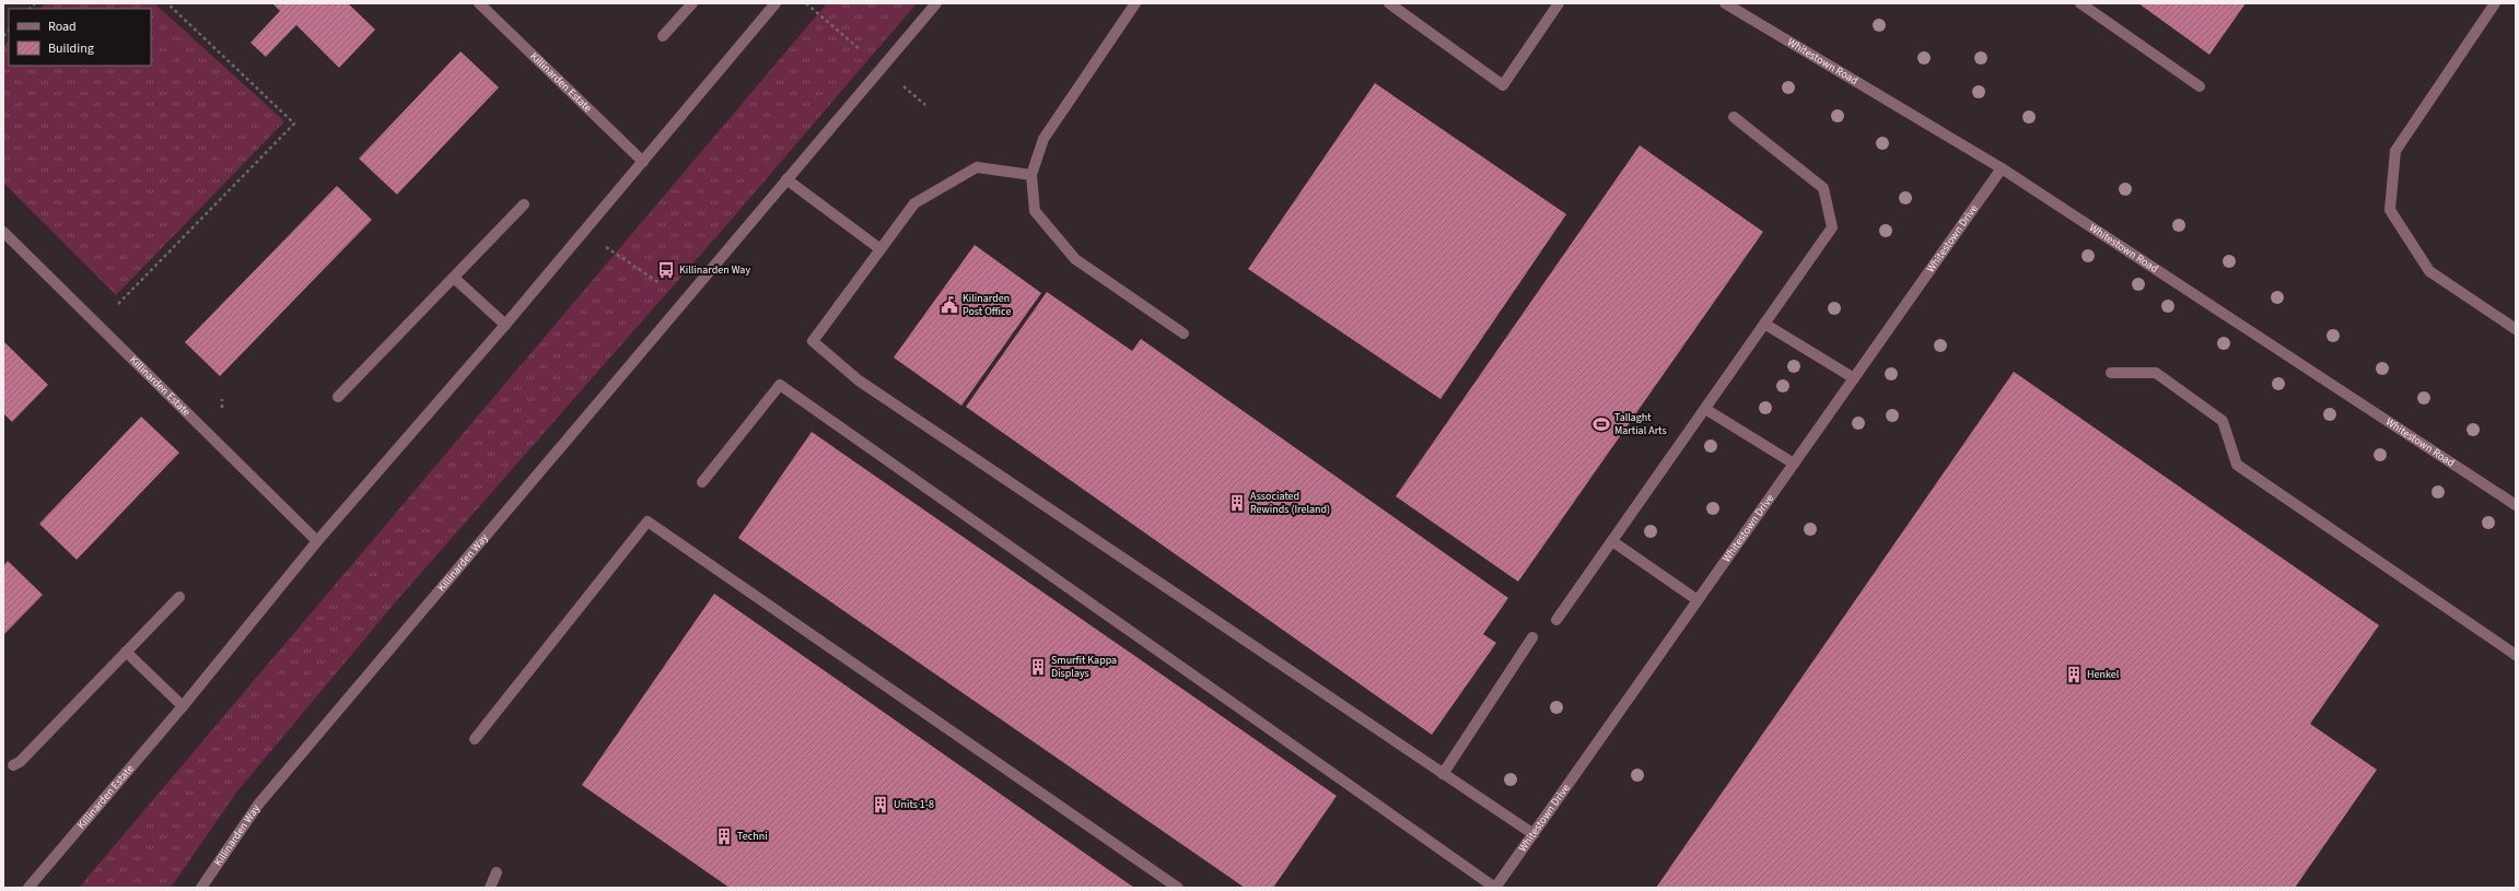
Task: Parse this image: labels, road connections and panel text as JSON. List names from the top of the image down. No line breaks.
{"streets":{"street":["Whitestown Road","Killinarden Estate","Whitestown Drive","Killinarden Way"]},"crossings":[["Whitestown Road","Whitestown Drive"]],"places":{"bus stop":["Killinarden Way"],"public building":["Kilinarden Post Office"],"sports":["Tallaght Martial Arts"],"building":["Associated Rewinds (Ireland)","Smurfit Kappa Displays","Henkel","Units 1-8","Techni"]},"legend":["Road","Building"]}
